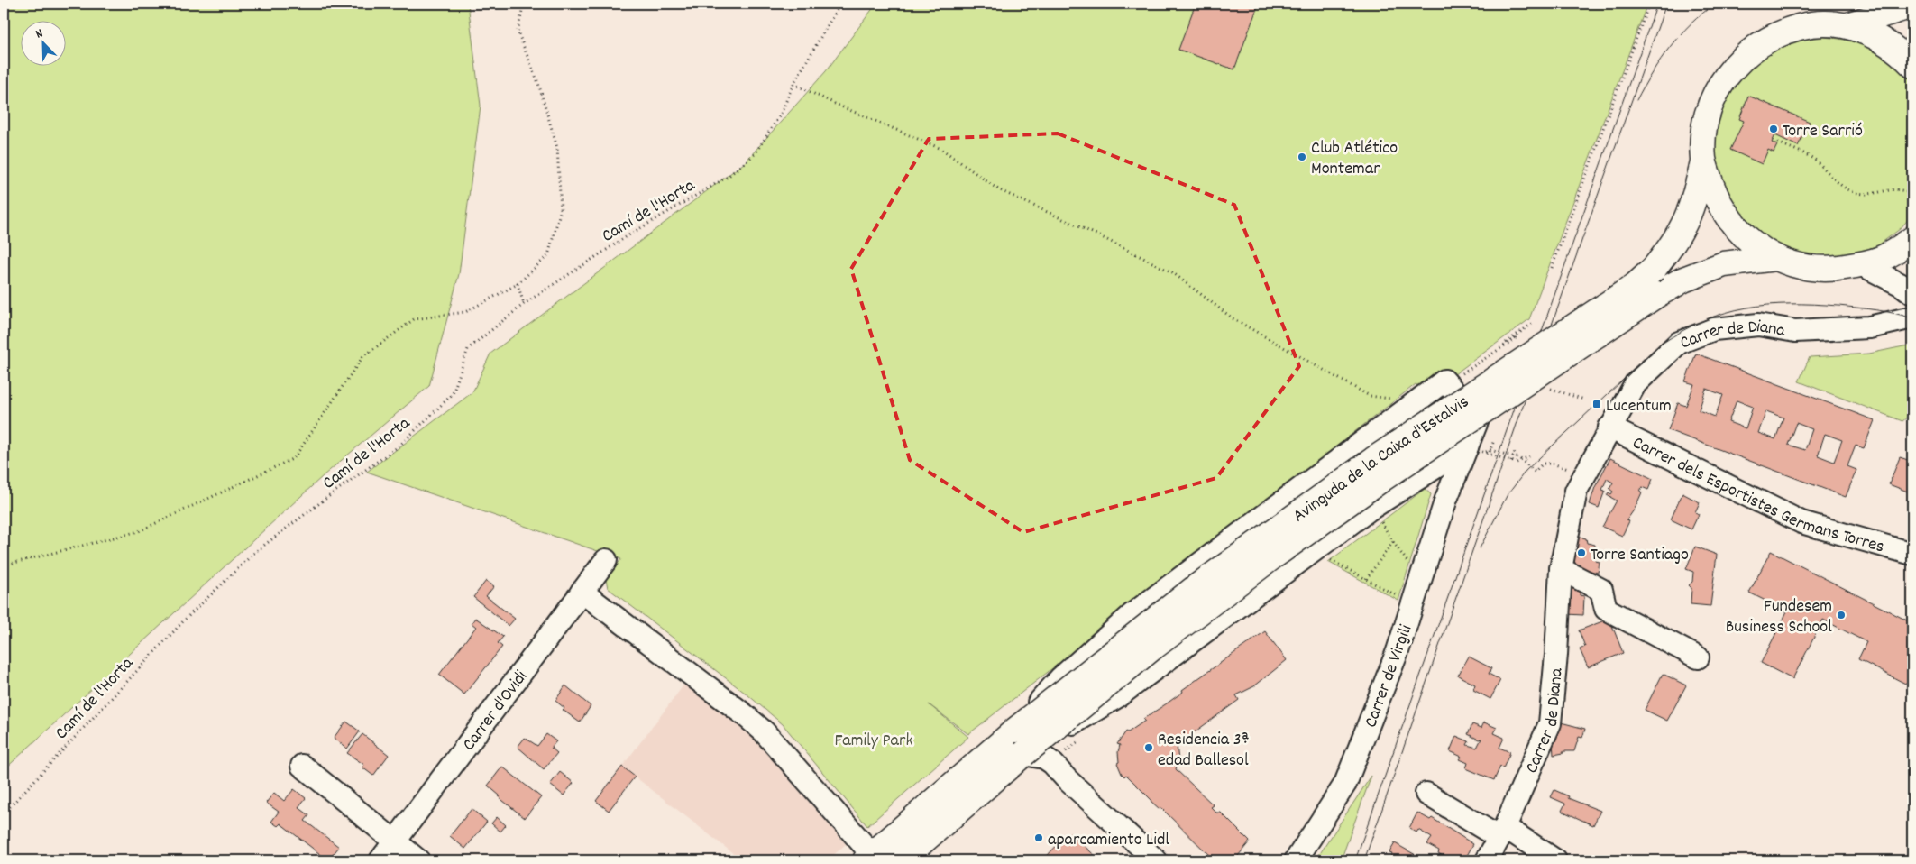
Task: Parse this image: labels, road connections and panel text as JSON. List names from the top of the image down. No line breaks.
{"streets":{"main road":["Avinguda de la Caixa d'Estalvis"],"street":["Carrer de Diana","Carrer dels Esportistes Germans Torres","Carrer de Virgili","Carrer d'Ovidi"],"path":["Camí de l'Horta"]},"crossings":[["Carrer de Diana","Carrer dels Esportistes Germans Torres"],["Avinguda de la Caixa d'Estalvis","Carrer de Virgili"]],"parks":["Family Park"],"places":{"other":["Torre Sarrió","Club Atlético Montemar","Torre Santiago","Fundesem Business School","Residencia 3ª edad Ballesol","aparcamiento Lidl"],"transit":["Lucentum"]},"north":"top left"}
